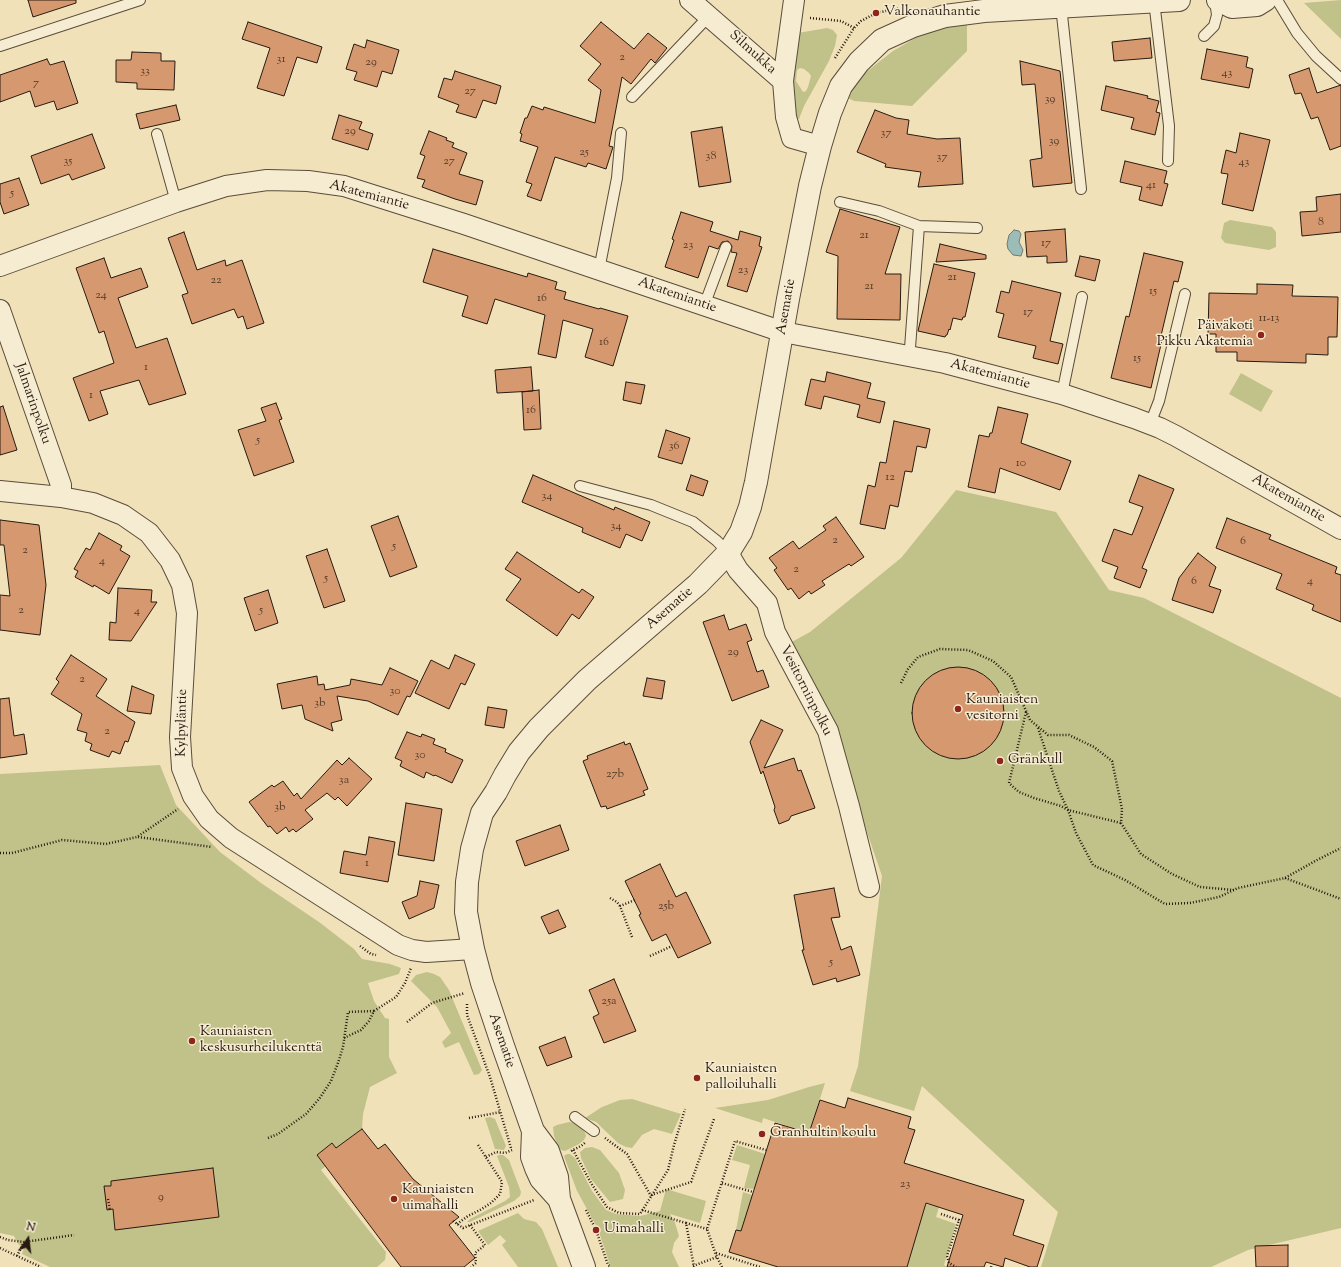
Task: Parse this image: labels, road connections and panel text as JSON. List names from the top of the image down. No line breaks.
{"streets":{"street":["Silmukka","Akatemiantie","Asematie","Jalmarinpolku","Vesitorninpolku","Kylpyläntie"]},"crossings":[["Silmukka","Asematie"],["Akatemiantie","Asematie"],["Asematie","Vesitorninpolku"],["Asematie","Kylpyläntie"],["Jalmarinpolku","Kylpyläntie"]],"places":["Valkonauhantie","Päiväkoti Pikku Akatemia","Kauniaisten vesitorni","Gränkull","Kauniaisten keskusurheilukenttä","Kauniaisten palloiluhalli","Granhultin koulu","Kauniaisten uimahalli","Uimahalli"],"house_numbers":["2","31","29","33","43","7","27","39","29","37","39","25","38","37","35","27","43","41","5","8","21","17","23","23","21","22","21","15","24","16","17","11-13","16","15","1","1","16","5","36","10","12","34","34","2","6","5","2","4","2","5","6","4","2","5","4","29","2","30","3b","2","30","27b","3a","3b","1","25b","5","25a","23","9"],"north":"top"}
